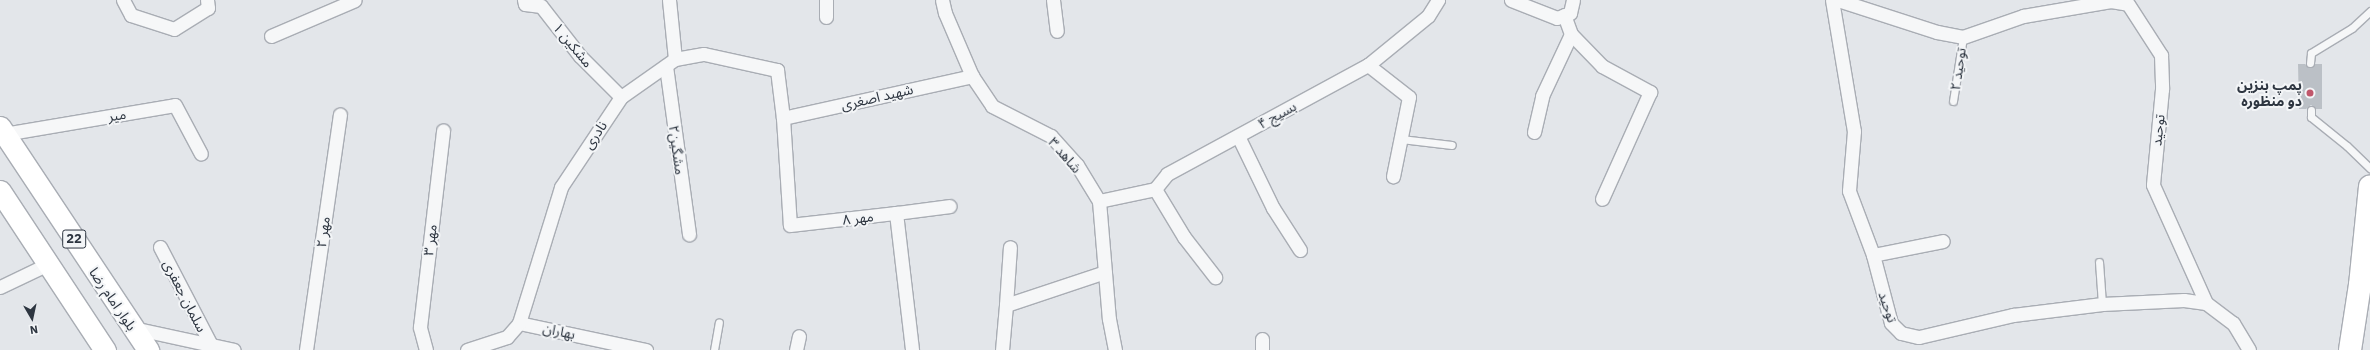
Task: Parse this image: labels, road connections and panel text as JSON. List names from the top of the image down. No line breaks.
{"streets":{"main road":["22","بلوار امام رضا"],"street":["مشکین ۱","شهید اصغری","میر","بسیج ۴","توحید","نادری","مشگین۲","شاهد ۳","مهر ۸","مهر ۲","مهر ۳","سلمان جعفری","بهاران"],"lane":["توحید ۲"]},"crossings":[["مشکین ۱","نادری"],["توحید ۲","توحید"],["شهید اصغری","نادری"],["شهید اصغری","شاهد ۳"],["شهید اصغری","مهر ۸"],["میر","بلوار امام رضا"],["نادری","مشگین۲"],["نادری","مهر ۸"],["نادری","بهاران"]],"places":["پمپ بنزین دو منظوره"],"north":"bottom"}
